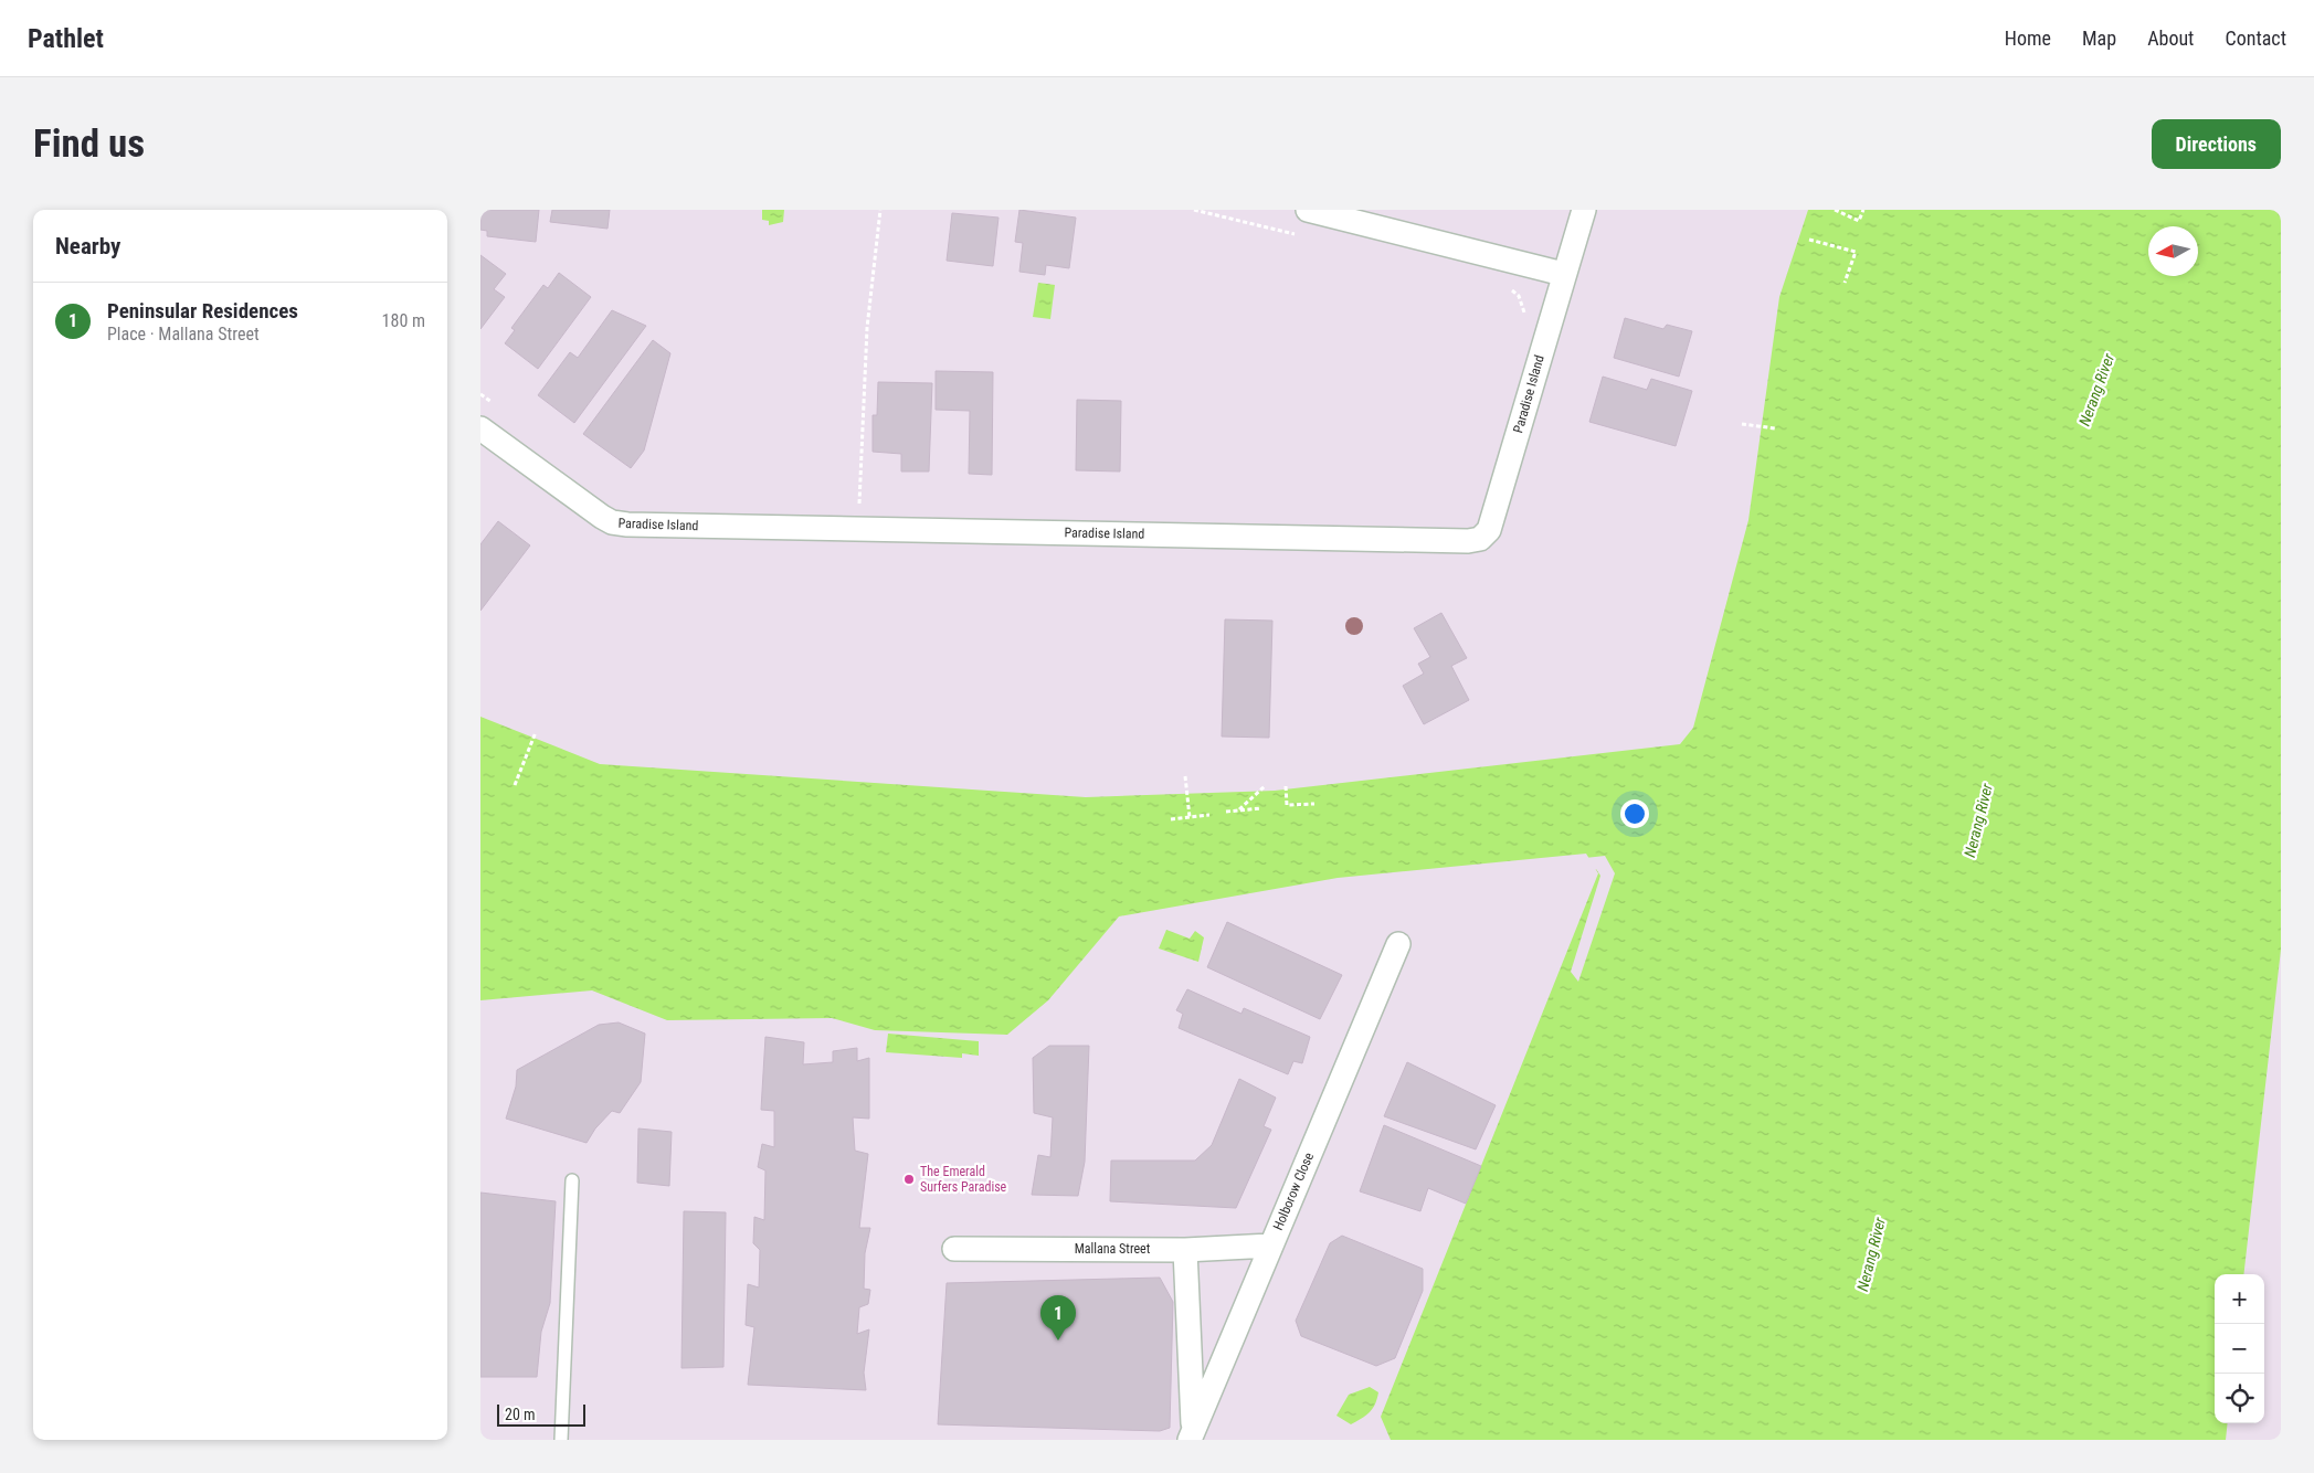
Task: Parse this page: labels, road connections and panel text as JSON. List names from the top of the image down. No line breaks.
{"streets":{"street":["Paradise Island","Holborow Close","Mallana Street"]},"crossings":[["Holborow Close","Mallana Street"]],"water":["Nerang River"],"places":["The Emerald Surfers Paradise"],"scale_bar":"20 m","north":"left","page":{"header":"Pathlet","nav":["Home","Map","About","Contact"],"buttons":"Directions","title":"Find us","heading":"Nearby","list":[{"mark":"1","name":"Peninsular Residences","note":"Place · Mallana Street","value":"180 m"}],"map_buttons":["+","−"],"pins":"1","scale":"20 m"}}
